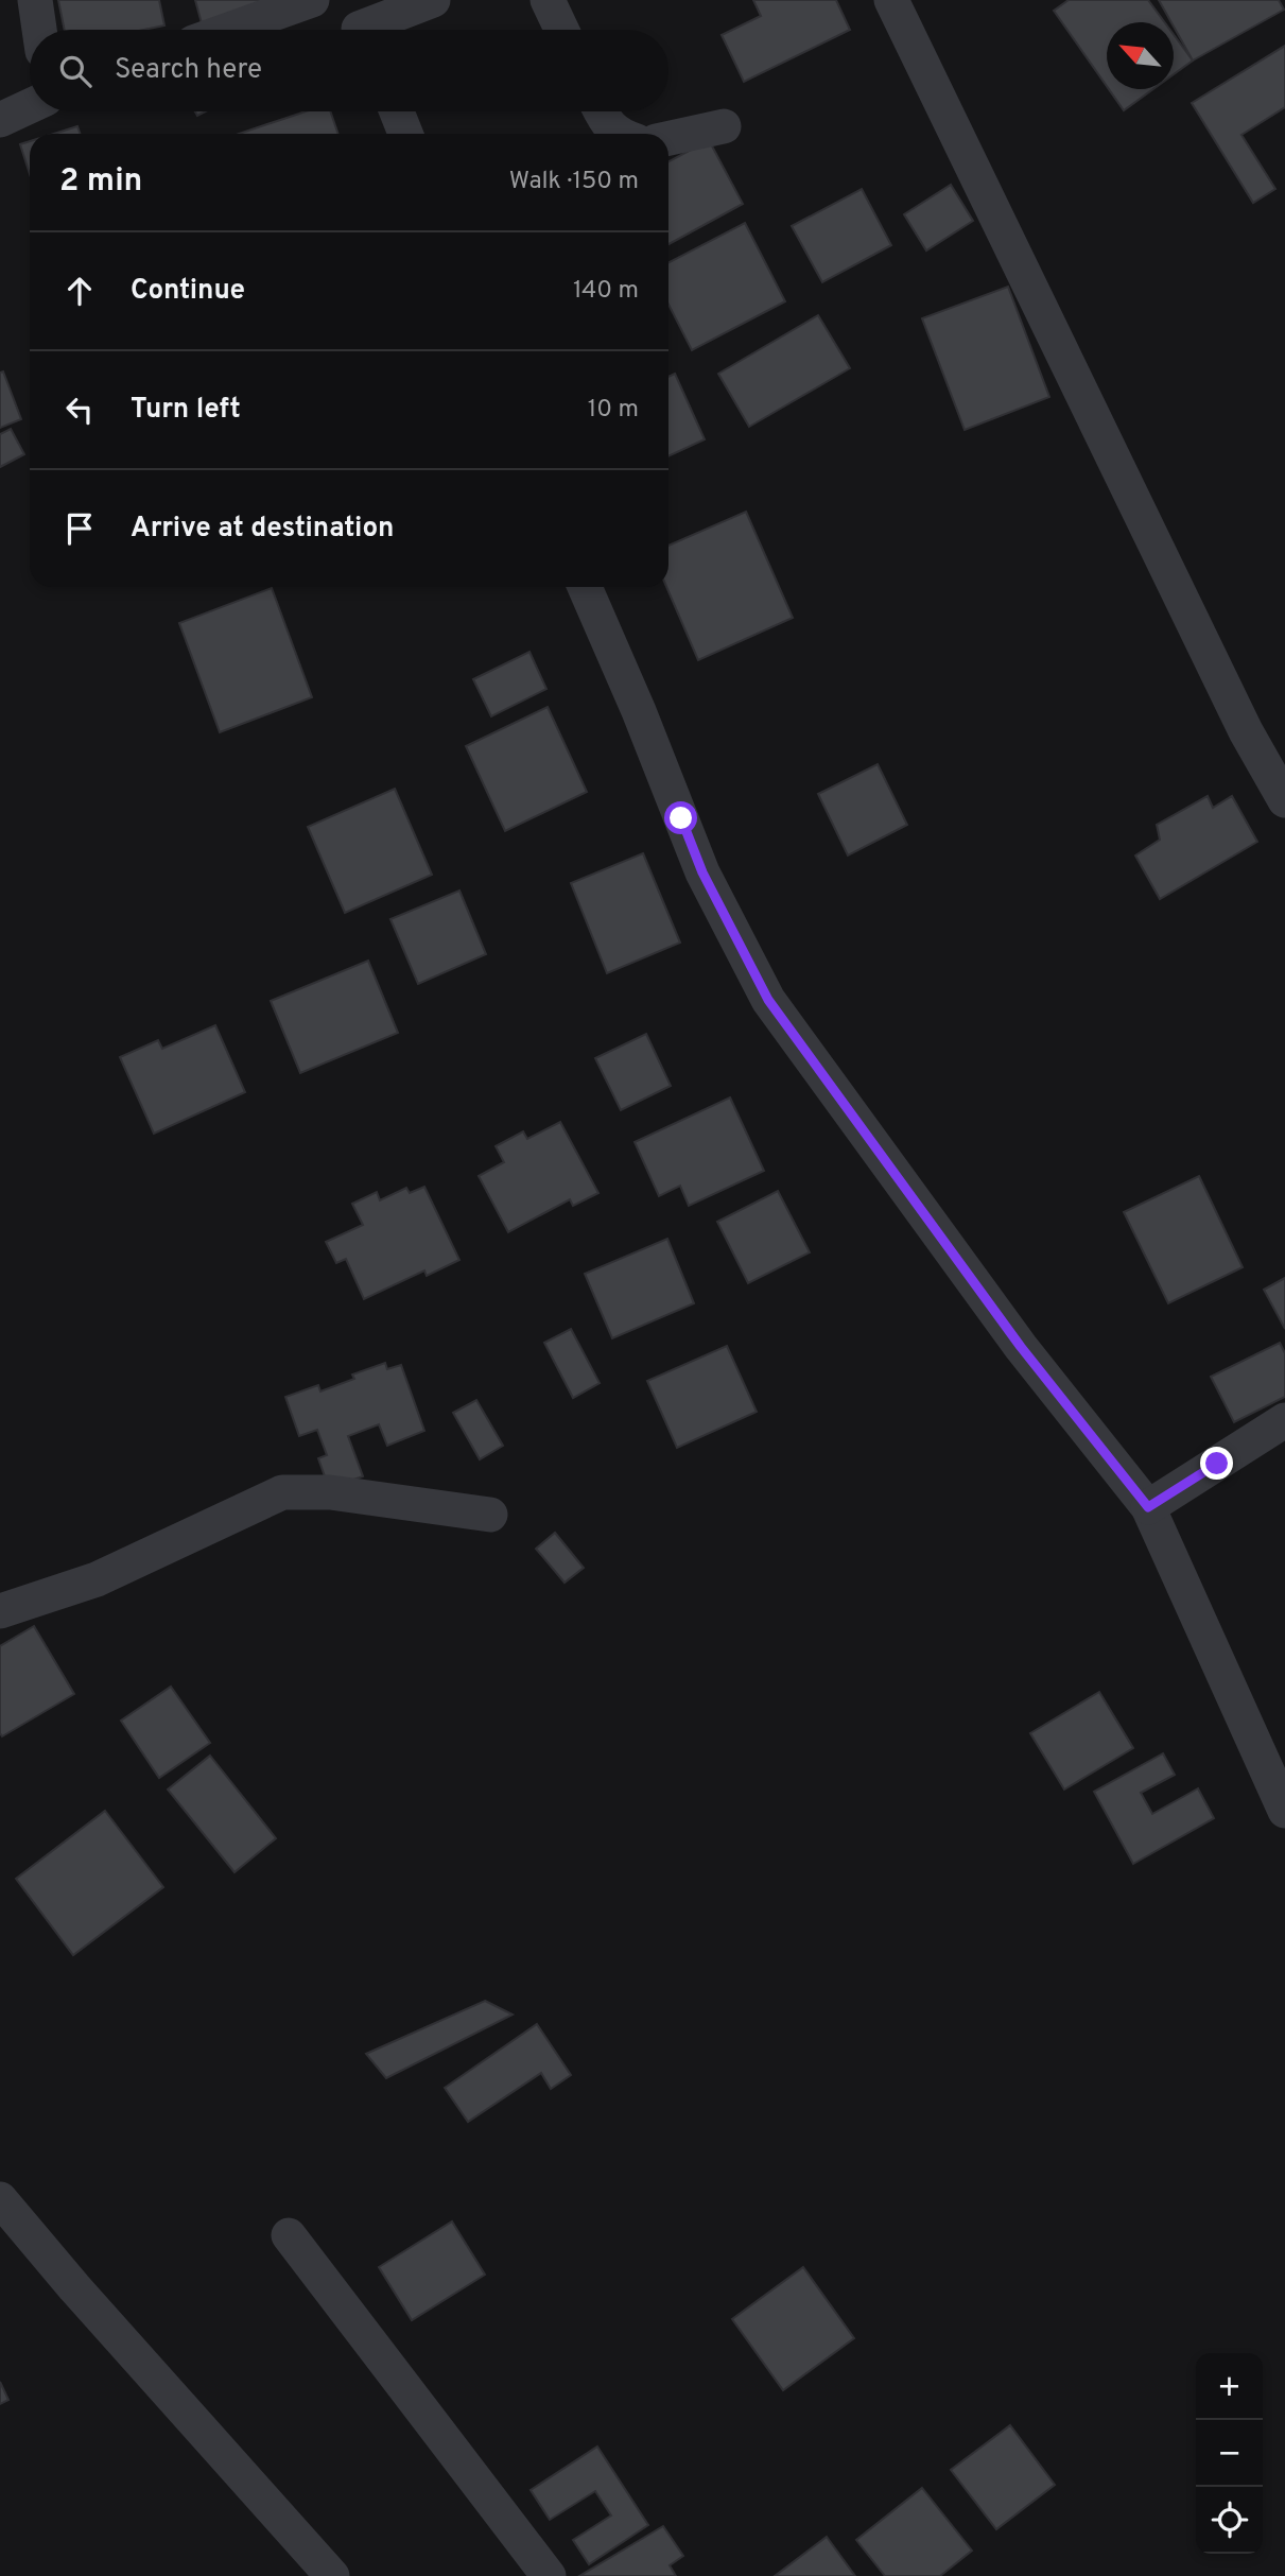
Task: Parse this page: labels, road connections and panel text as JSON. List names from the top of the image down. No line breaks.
{"north":"top left","page":{"search":"Search here","heading":["2 min","Walk · 150 m"],"list":[["Continue","140 m"],["Turn left","10 m"],"Arrive at destination"],"map_buttons":["+","−"]}}
